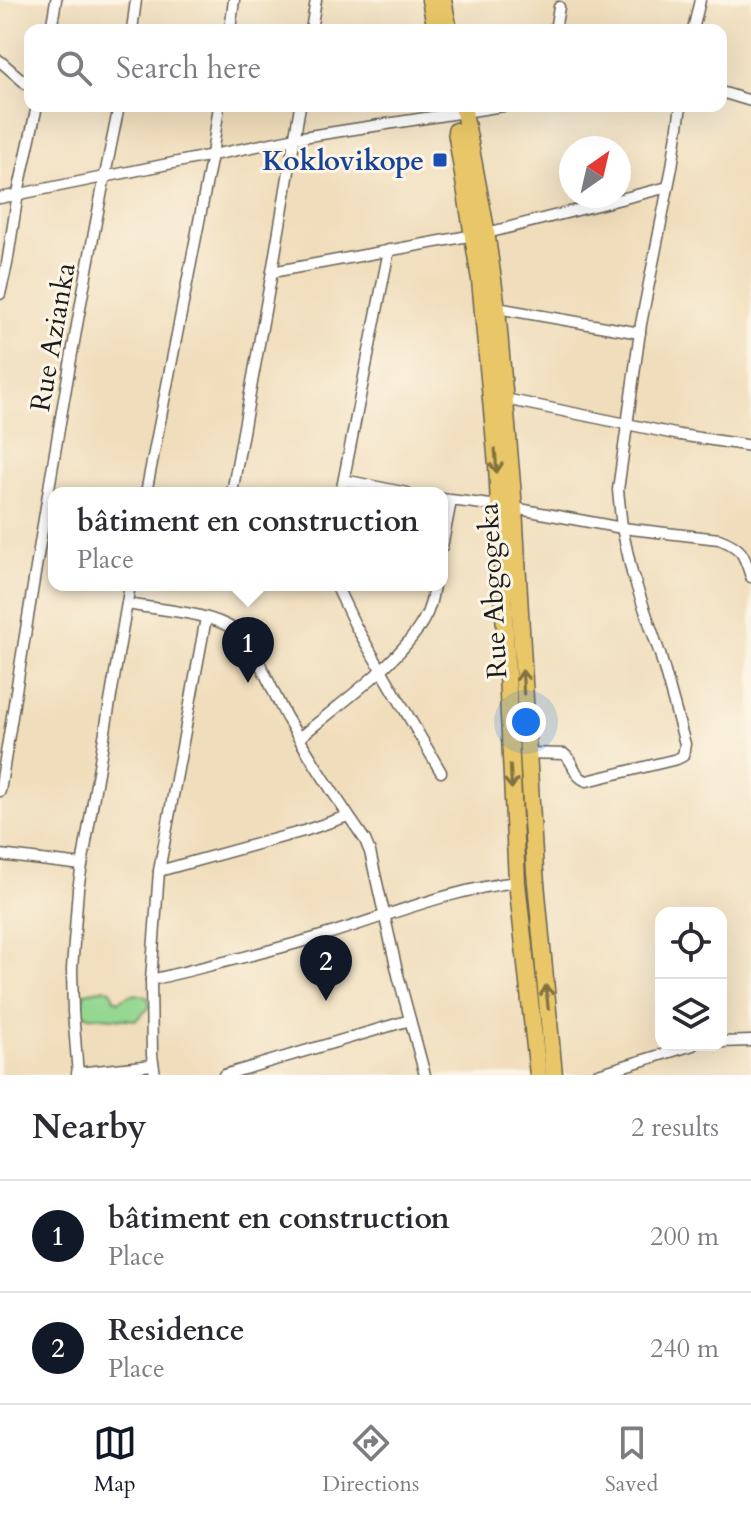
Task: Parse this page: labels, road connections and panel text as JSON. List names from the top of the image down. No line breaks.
{"streets":{"main road":["Rue Abgogeka"],"street":["Rue Azianka"]},"places":{"transit":["Koklovikope"]},"north":"top right","page":{"search":"Search here","popup":["bâtiment en construction","Place"],"pins":["1","2"],"heading":["Nearby","2 results"],"list":[{"mark":"1","name":"bâtiment en construction","note":"Place","value":"200 m"},{"mark":"2","name":"Residence","note":"Place","value":"240 m"}],"nav":["Map","Directions","Saved"]}}
